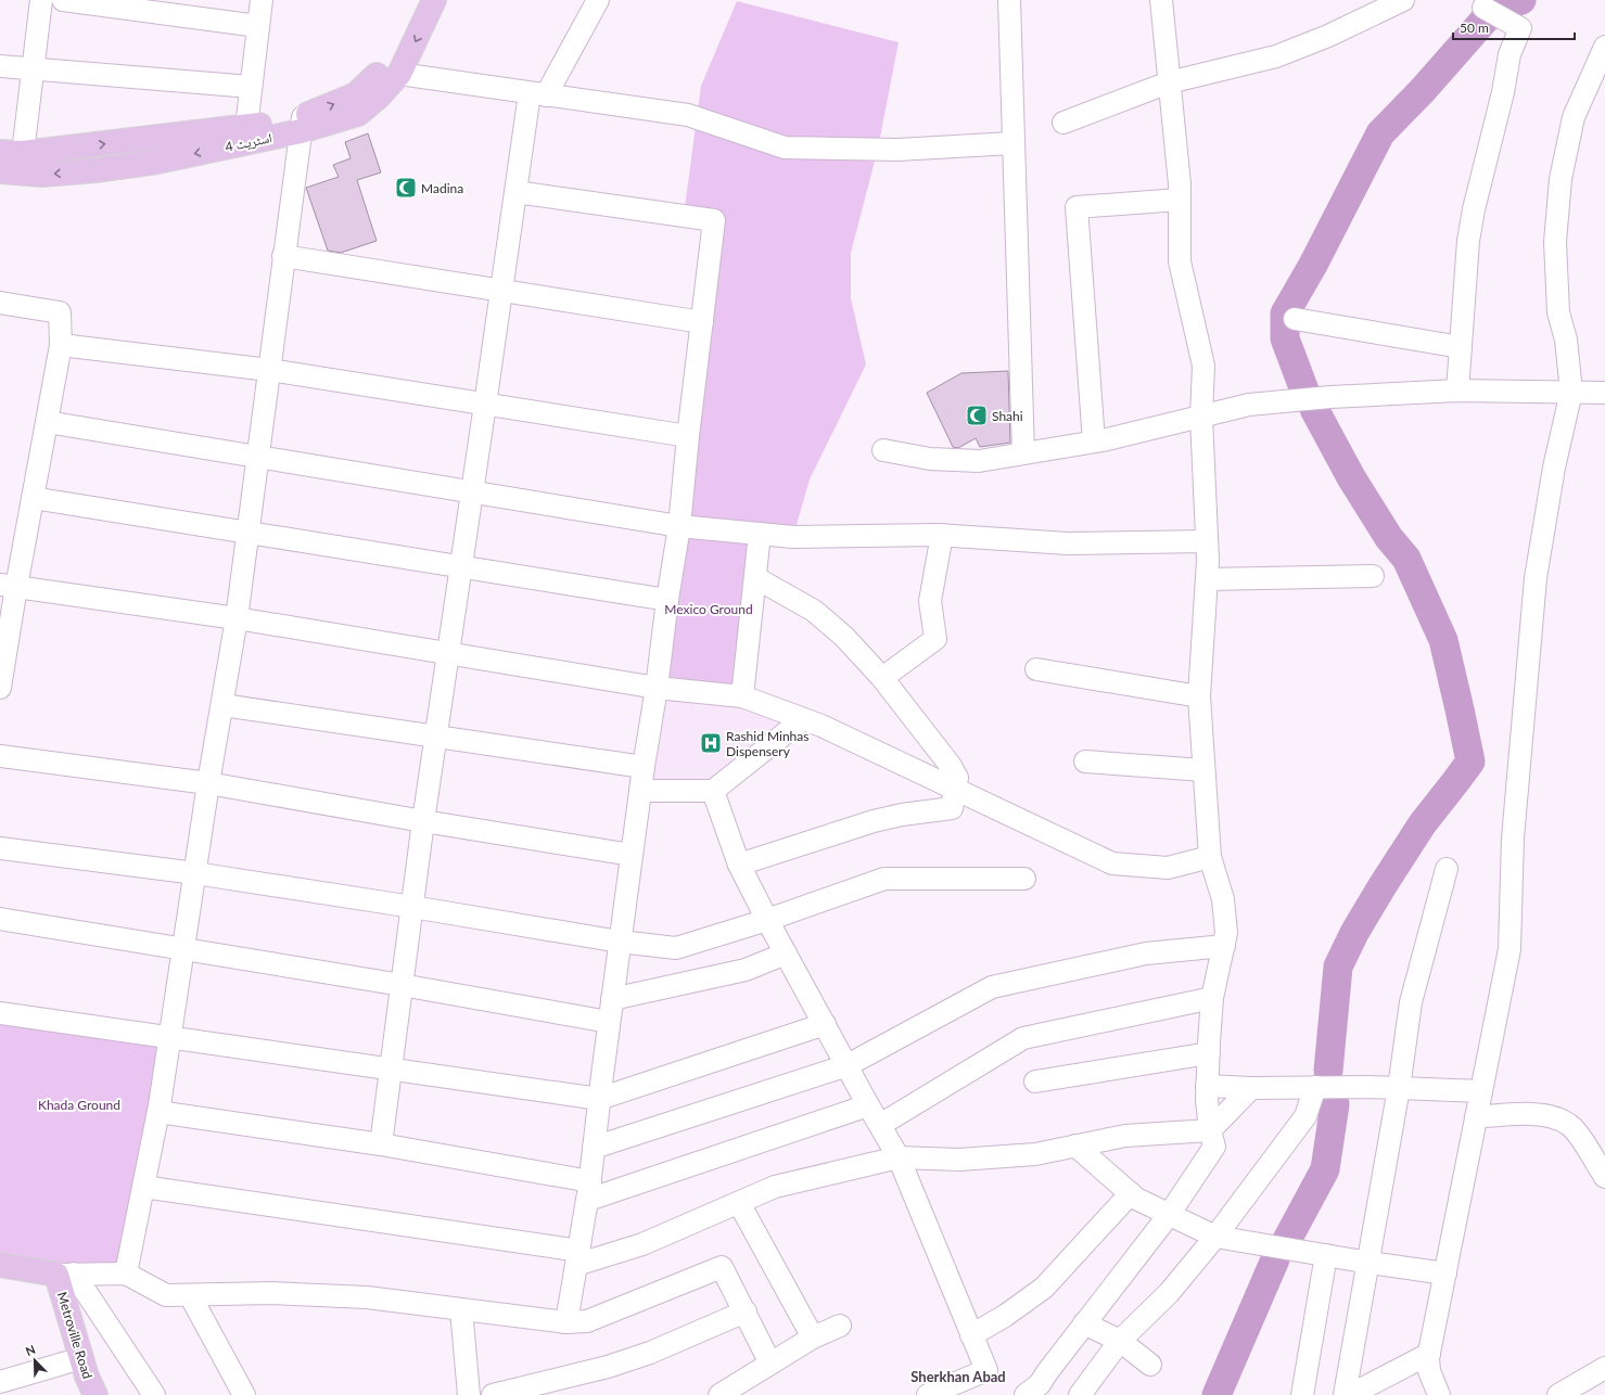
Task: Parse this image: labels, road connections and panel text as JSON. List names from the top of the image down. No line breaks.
{"streets":{"main road":["اسٹریٹ 4","Metroville Road"]},"districts":["Sherkhan Abad"],"parks":["Mexico Ground","Khada Ground"],"places":{"mosque":["Madina","Shahi"],"hospital":["Rashid Minhas Dispensery"]},"scale_bar":"50 m","north":"top left"}
